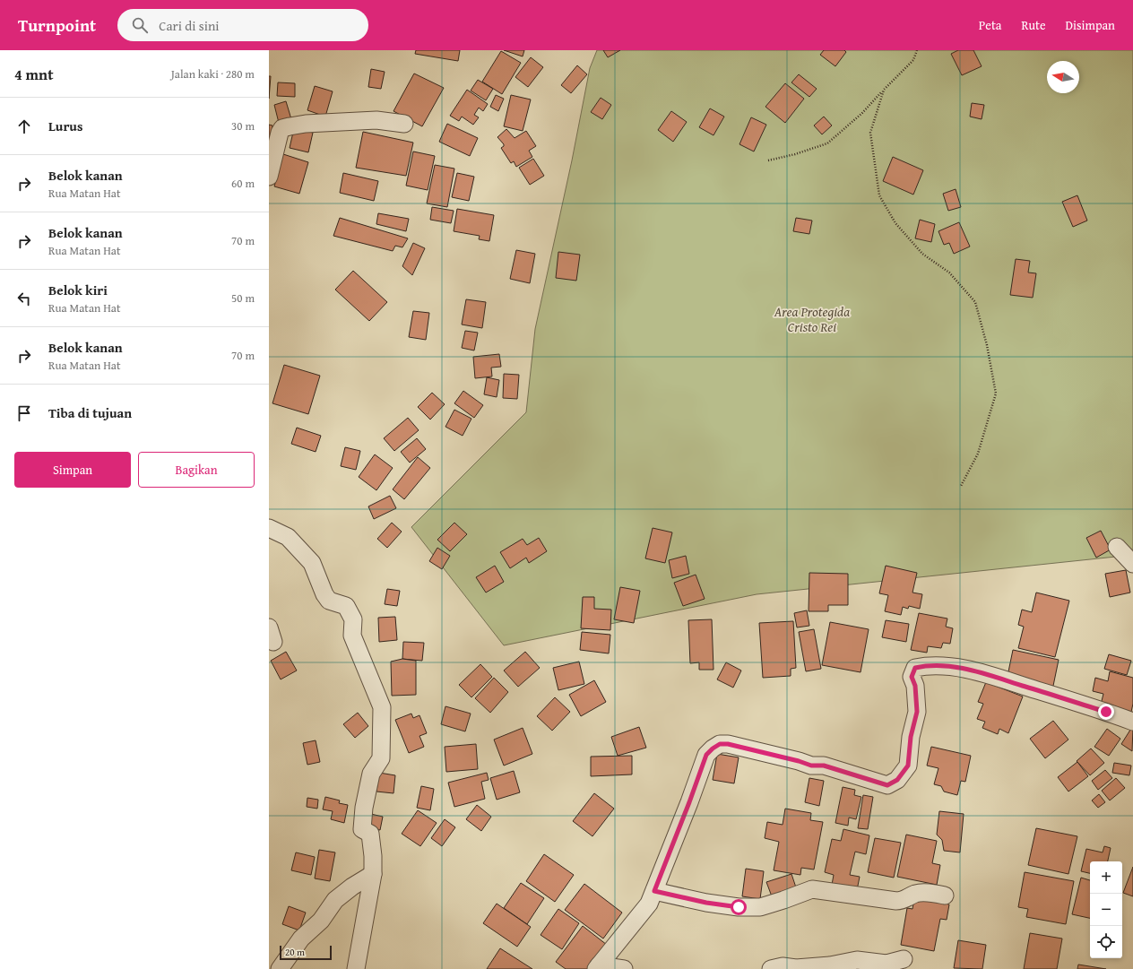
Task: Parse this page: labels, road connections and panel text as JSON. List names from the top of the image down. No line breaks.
{"parks":["Area Protegida Cristo Rei"],"scale_bar":"20 m","north":"left","page":{"header":"Turnpoint","search":"Cari di sini","nav":["Peta","Rute","Disimpan"],"heading":["4 mnt","Jalan kaki · 280 m"],"list":[["Lurus","30 m"],["Belok kanan","Rua Matan Hat","60 m"],["Belok kanan","Rua Matan Hat","70 m"],["Belok kiri","Rua Matan Hat","50 m"],["Belok kanan","Rua Matan Hat","70 m"],"Tiba di tujuan"],"buttons":["Simpan","Bagikan"],"map_buttons":["+","−"],"scale":"20 m"}}
